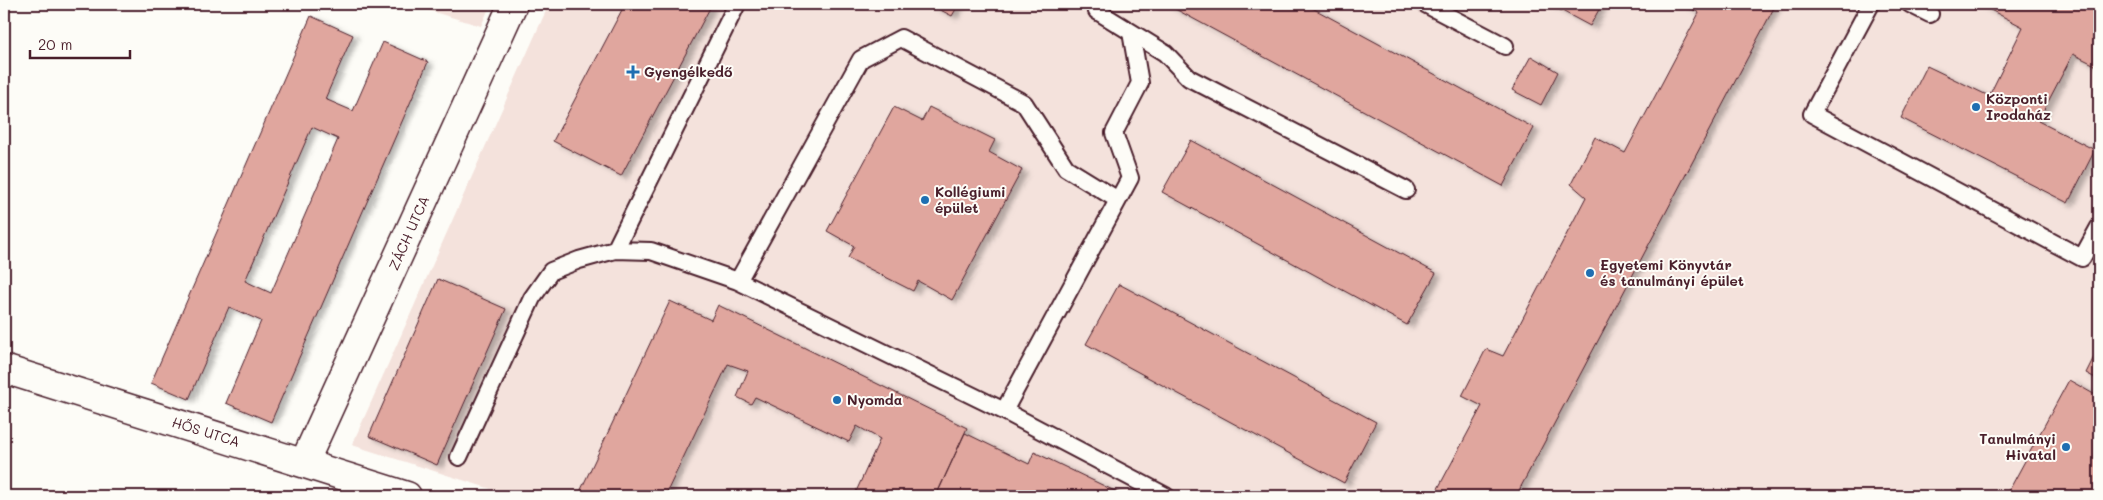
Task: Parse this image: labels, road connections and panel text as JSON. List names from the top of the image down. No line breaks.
{"streets":{"street":["ZÁCH UTCA","HŐS UTCA"]},"crossings":[["ZÁCH UTCA","HŐS UTCA"]],"places":{"health":["Gyengélkedő"],"other":["Központi Irodaház","Kollégiumi épület","Egyetemi Könyvtár és tanulmányi épület","Nyomda","Tanulmányi Hivatal"]},"scale_bar":"20 m"}
